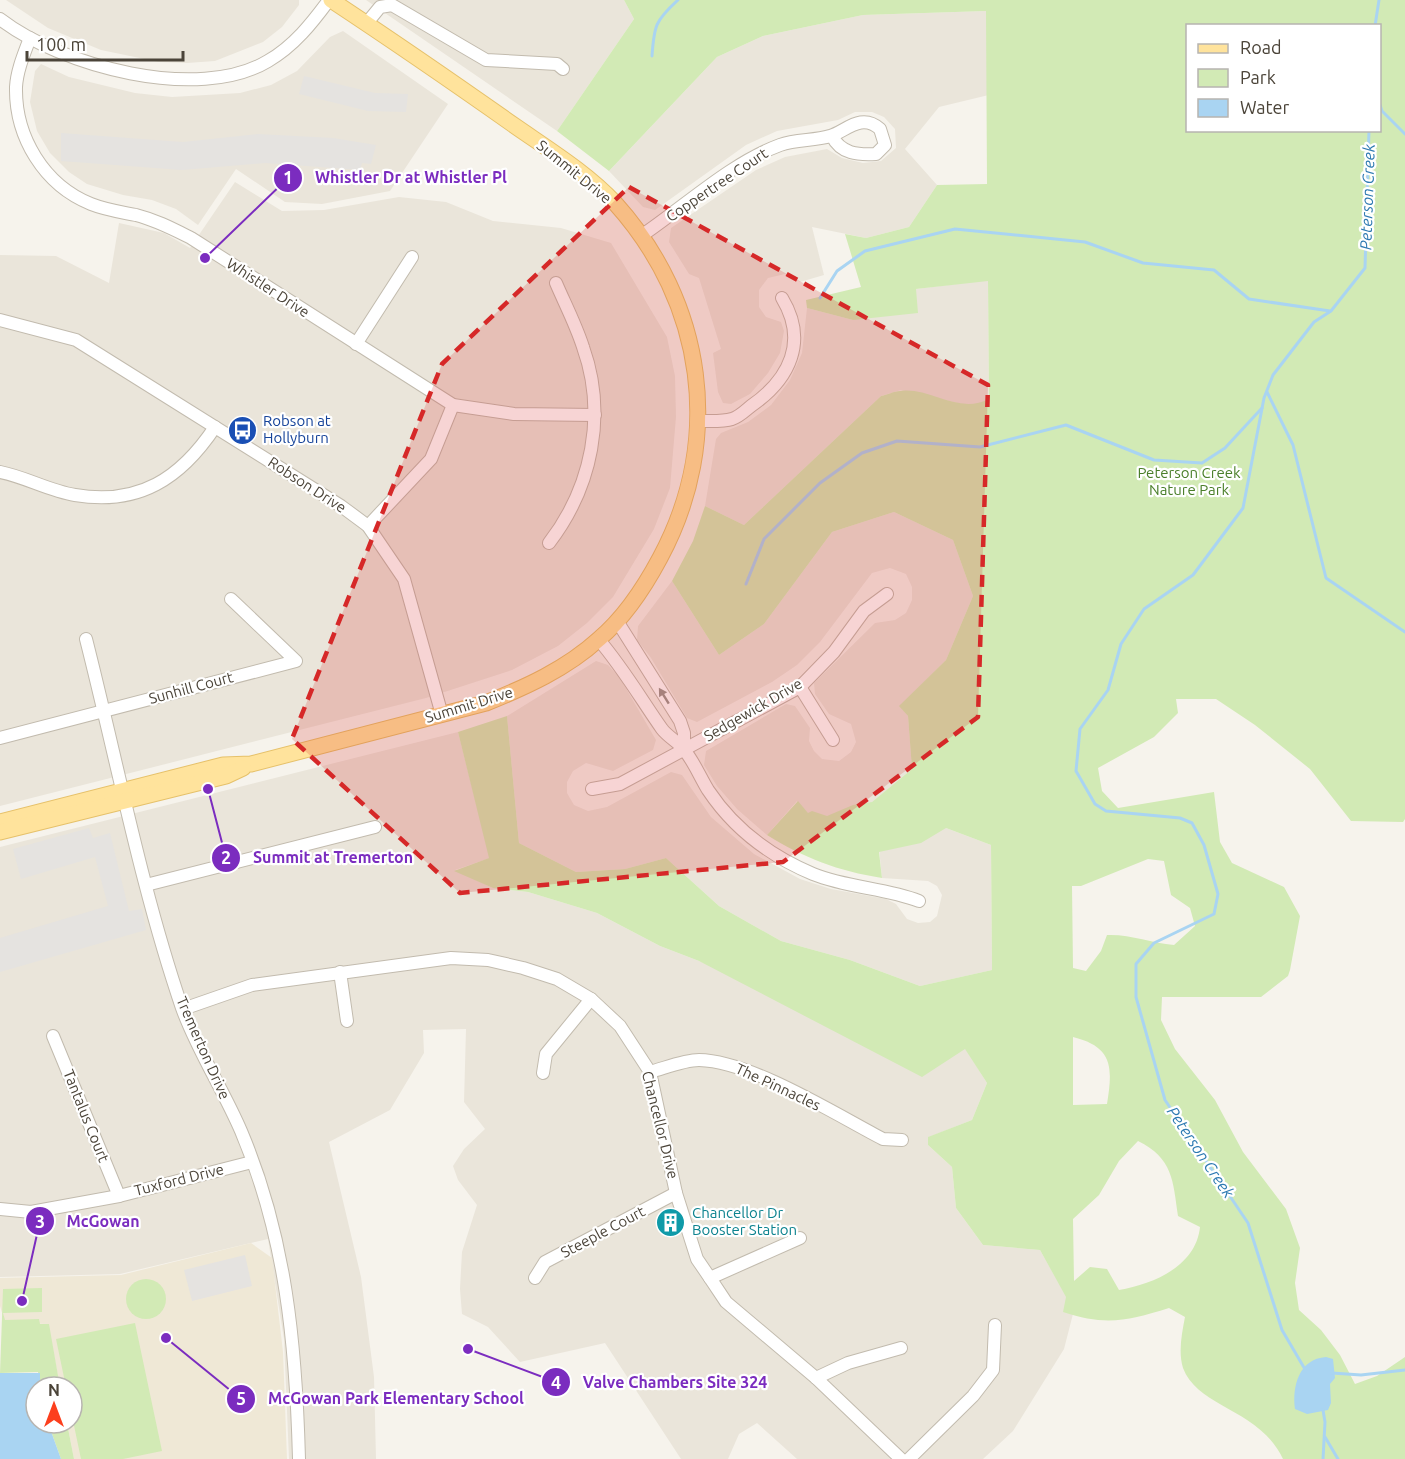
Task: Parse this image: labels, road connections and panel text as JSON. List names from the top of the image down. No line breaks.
{"streets":{"main road":["Summit Drive"],"street":["Coppertree Court","Whistler Drive","Robson Drive","Sunhill Court","Sedgewick Drive","Tremerton Drive","The Pinnacles","Tantalus Court","Chancellor Drive","Tuxford Drive","Steeple Court"]},"crossings":[["Summit Drive","Coppertree Court"],["Summit Drive","Robson Drive"],["Summit Drive","Tremerton Drive"],["Sunhill Court","Tremerton Drive"],["Tremerton Drive","Chancellor Drive"],["Tremerton Drive","Tuxford Drive"],["The Pinnacles","Chancellor Drive"],["Tantalus Court","Tuxford Drive"],["Chancellor Drive","Steeple Court"]],"water":["Peterson Creek"],"parks":["Peterson Creek Nature Park"],"places":{"other":["Whistler Dr at Whistler Pl","Summit at Tremerton","McGowan","McGowan Park Elementary School","Valve Chambers Site 324"],"bus stop":["Robson at Hollyburn"],"building":["Chancellor Dr Booster Station"]},"legend":["Road","Park","Water"],"scale_bar":"100 m","north":"top"}
